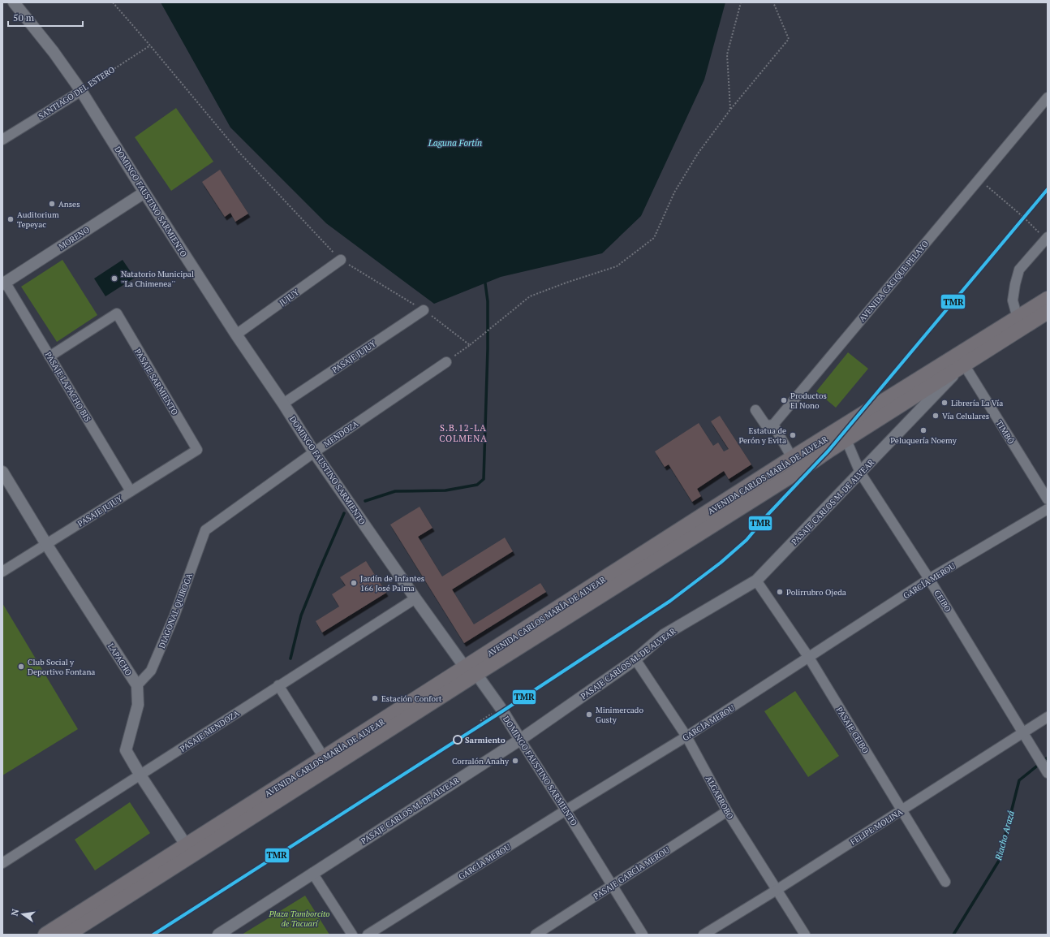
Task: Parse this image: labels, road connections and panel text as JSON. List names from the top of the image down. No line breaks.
{"streets":{"main road":["AVENIDA CARLOS MARÍA DE ALVEAR"],"street":["SANTIAGO DEL ESTERO","DOMINGO FAUSTINO SARMIENTO","MORENO","AVENIDA CACIQUE PELAYO","JUJUY","PASAJE JUJUY","PASAJE SARMIENTO","PASAJE LAPACHO BIS","TIMBÓ","MENDOZA","PASAJE CARLOS M. DE ALVEAR","GARCÍA MEROU","CEIBO","DIAGONAL QUIROGA","LAPACHO","PASAJE CEIBO","PASAJE MENDOZA","ALGARROBO","FELIPE MOLINA","PASAJE GARCÍA MEROU"]},"crossings":[["SANTIAGO DEL ESTERO","DOMINGO FAUSTINO SARMIENTO"],["DOMINGO FAUSTINO SARMIENTO","MORENO"],["DOMINGO FAUSTINO SARMIENTO","JUJUY"],["DOMINGO FAUSTINO SARMIENTO","PASAJE JUJUY"],["DOMINGO FAUSTINO SARMIENTO","MENDOZA"],["DOMINGO FAUSTINO SARMIENTO","AVENIDA CARLOS MARÍA DE ALVEAR"],["DOMINGO FAUSTINO SARMIENTO","PASAJE CARLOS M. DE ALVEAR"],["DOMINGO FAUSTINO SARMIENTO","GARCÍA MEROU"],["DOMINGO FAUSTINO SARMIENTO","PASAJE MENDOZA"],["DOMINGO FAUSTINO SARMIENTO","PASAJE GARCÍA MEROU"],["MORENO","PASAJE LAPACHO BIS"],["PASAJE JUJUY","PASAJE SARMIENTO"],["PASAJE JUJUY","PASAJE LAPACHO BIS"],["PASAJE JUJUY","LAPACHO"],["PASAJE SARMIENTO","PASAJE LAPACHO BIS"],["TIMBÓ","AVENIDA CARLOS MARÍA DE ALVEAR"],["TIMBÓ","PASAJE CARLOS M. DE ALVEAR"],["MENDOZA","DIAGONAL QUIROGA"],["AVENIDA CARLOS MARÍA DE ALVEAR","PASAJE CARLOS M. DE ALVEAR"],["AVENIDA CARLOS MARÍA DE ALVEAR","CEIBO"],["AVENIDA CARLOS MARÍA DE ALVEAR","LAPACHO"],["PASAJE CARLOS M. DE ALVEAR","CEIBO"],["PASAJE CARLOS M. DE ALVEAR","PASAJE CEIBO"],["PASAJE CARLOS M. DE ALVEAR","ALGARROBO"],["GARCÍA MEROU","CEIBO"],["GARCÍA MEROU","PASAJE CEIBO"],["GARCÍA MEROU","ALGARROBO"],["CEIBO","FELIPE MOLINA"],["DIAGONAL QUIROGA","LAPACHO"],["LAPACHO","PASAJE MENDOZA"],["PASAJE CEIBO","FELIPE MOLINA"],["ALGARROBO","FELIPE MOLINA"],["ALGARROBO","PASAJE GARCÍA MEROU"]],"districts":["S.B.12-LA COLMENA"],"water":["Laguna Fortín","Riacho Arazá"],"parks":["Plaza Tamborcito de Tacuarí"],"places":["Anses","Auditorium Tepeyac","Natatorio Municipal ''La Chimenea''","Productos El Nono","Librería La Vía","Vía Celulares","Peluquería Noemy","Estatua de Perón y Evita","Jardín de Infantes 166 José Palma","Polirrubro Ojeda","Club Social y Deportivo Fontana","Estación Confort","Minimercado Gusty","Sarmiento","Corralón Anahy"],"lines":["transit line TMR"],"scale_bar":"50 m","north":"left"}
